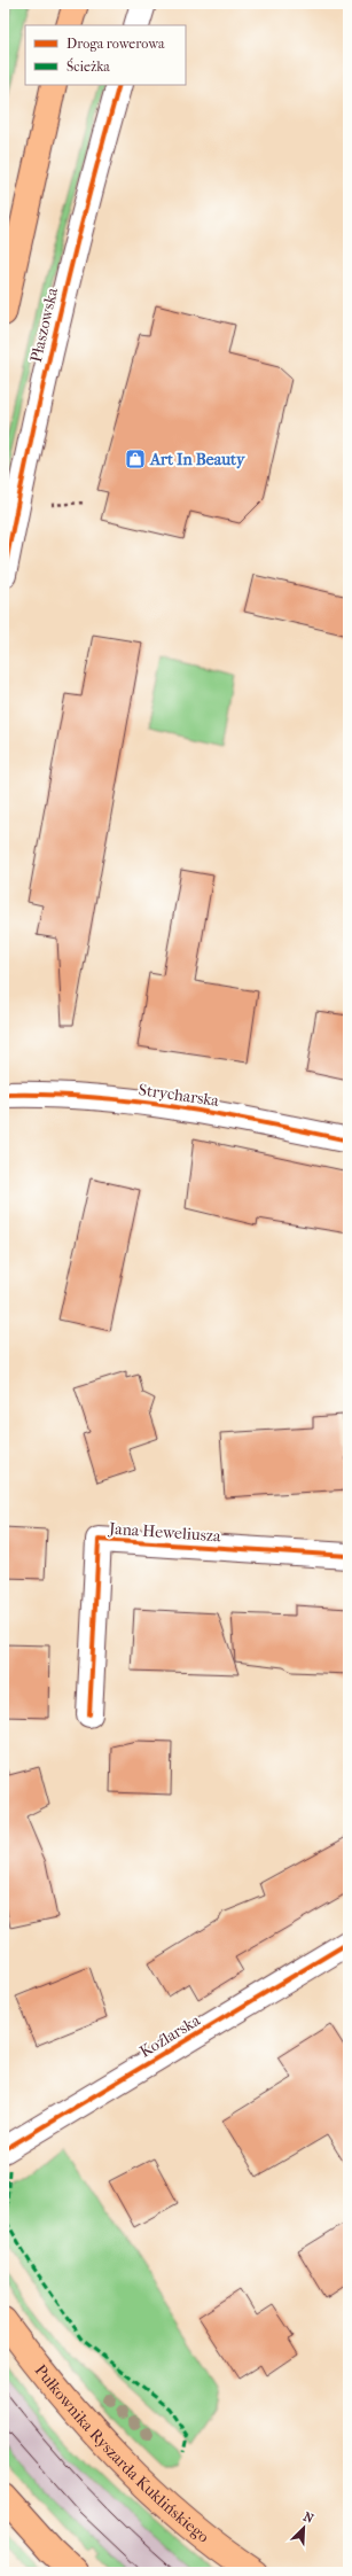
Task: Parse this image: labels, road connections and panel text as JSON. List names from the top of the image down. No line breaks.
{"streets":{"main road":["Pułkownika Ryszarda Kuklińskiego"],"street":["Płaszowska","Strycharska","Jana Heweliusza","Koźlarska"]},"places":{"shop":["Art In Beauty"]},"legend":["Droga rowerowa","Ścieżka"],"north":"top right"}
